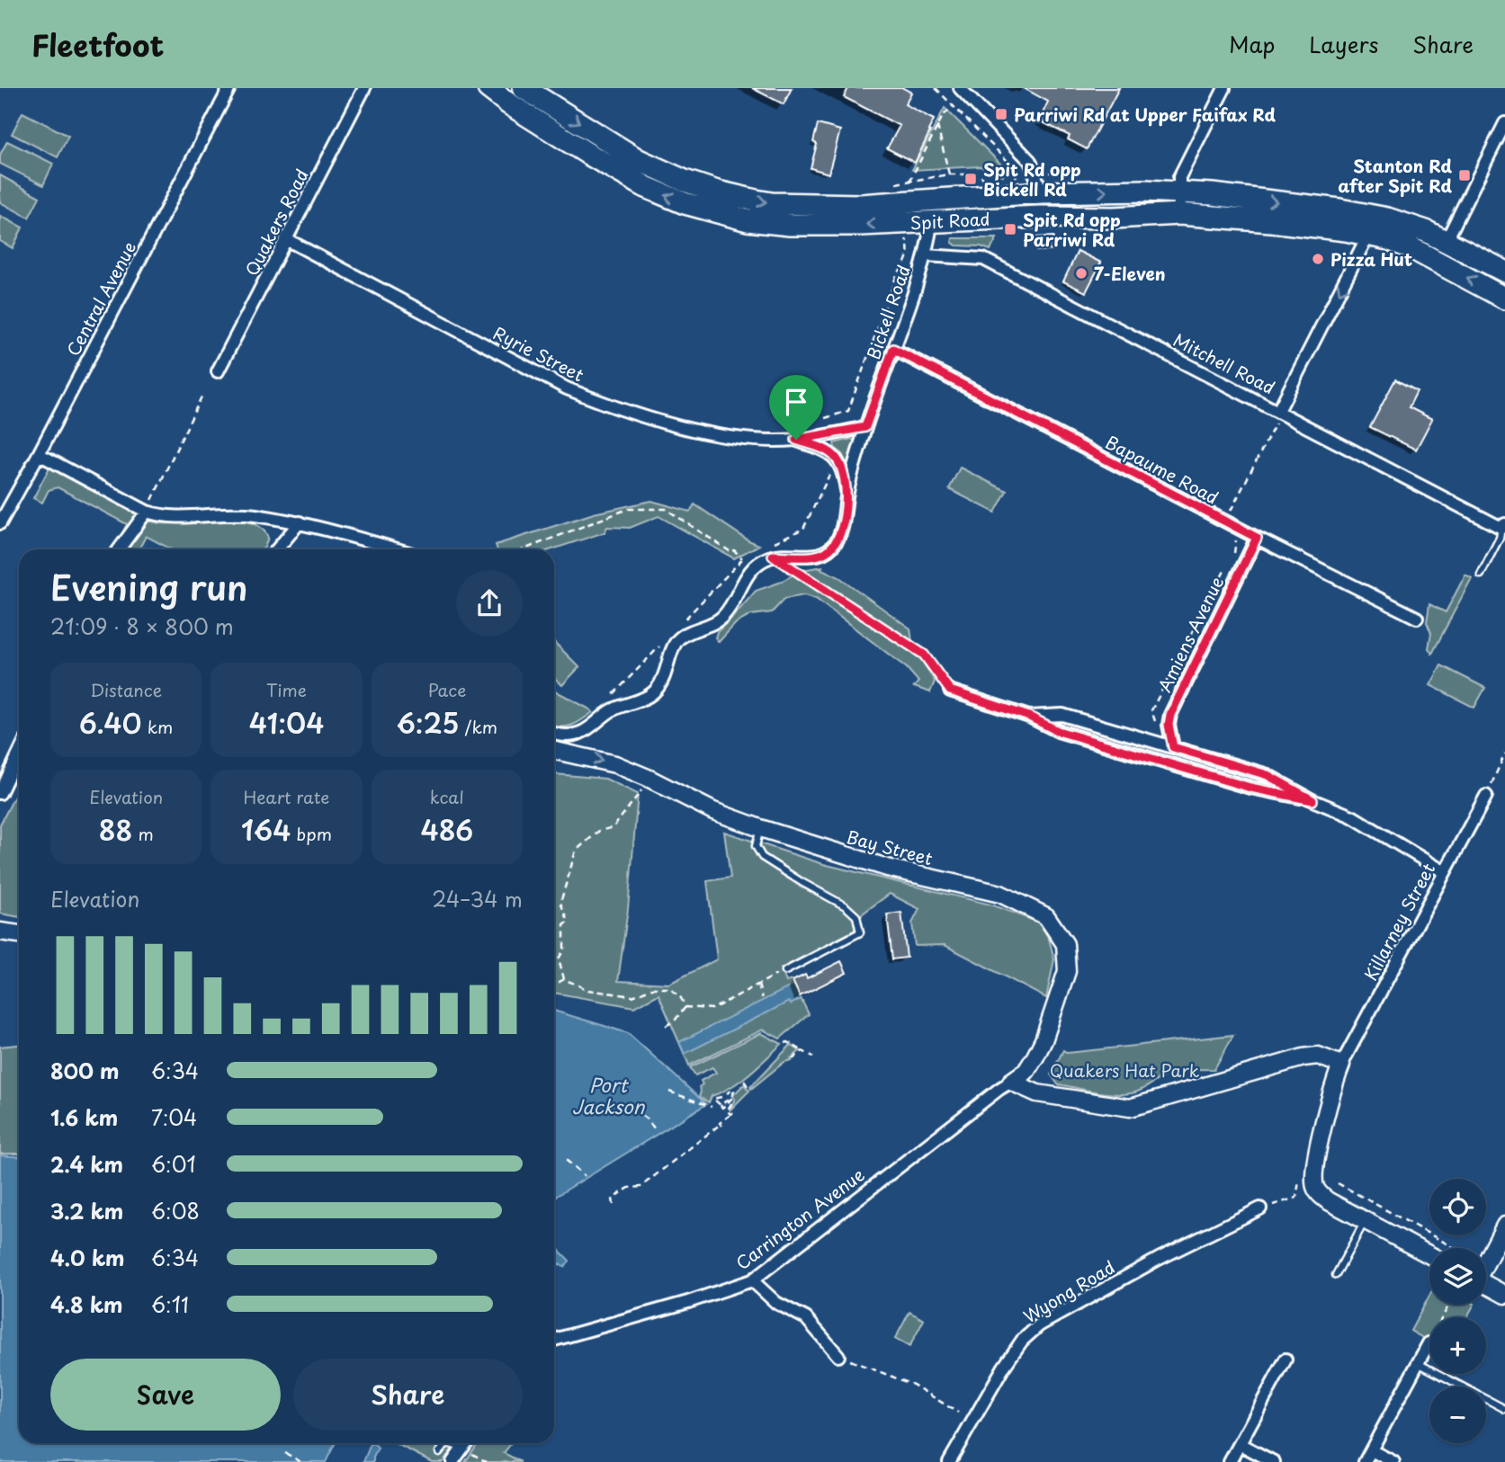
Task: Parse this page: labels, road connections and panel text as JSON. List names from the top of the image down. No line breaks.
{"streets":{"highway":["Spit Road"],"street":["Quakers Road","Central Avenue","Bickell Road","Ryrie Street","Mitchell Road","Bapaume Road","Amiens Avenue","Bay Street","Killarney Street","Carrington Avenue","Wyong Road"]},"crossings":[["Spit Road","Bickell Road"],["Quakers Road","Ryrie Street"],["Bickell Road","Ryrie Street"],["Bickell Road","Mitchell Road"],["Bickell Road","Bapaume Road"],["Bapaume Road","Amiens Avenue"],["Bay Street","Carrington Avenue"]],"water":["Port Jackson"],"parks":["Quakers Hat Park"],"places":{"transit":["Parriwi Rd at Upper Faifax Rd","Stanton Rd after Spit Rd","Spit Rd opp Bickell Rd","Spit Rd opp Parriwi Rd"],"other":["Pizza Hut","7-Eleven"]},"page":{"header":"Fleetfoot","nav":["Map","Layers","Share"],"heading":["Evening run","21:09 · 8 × 800 m"],"stats":[["Distance","6.40 km"],["Time","41:04"],["Pace","6:25 /km"],["Elevation","88 m"],["Heart rate","164 bpm"],["kcal","486"]],"chart":["Elevation","24–34 m"],"list":[{"name":"800 m","note":"6:34"},{"name":"1.6 km","note":"7:04"},{"name":"2.4 km","note":"6:01"},{"name":"3.2 km","note":"6:08"},{"name":"4.0 km","note":"6:34"},{"name":"4.8 km","note":"6:11"}],"map_buttons":["+","−"],"buttons":["Save","Share"]}}
